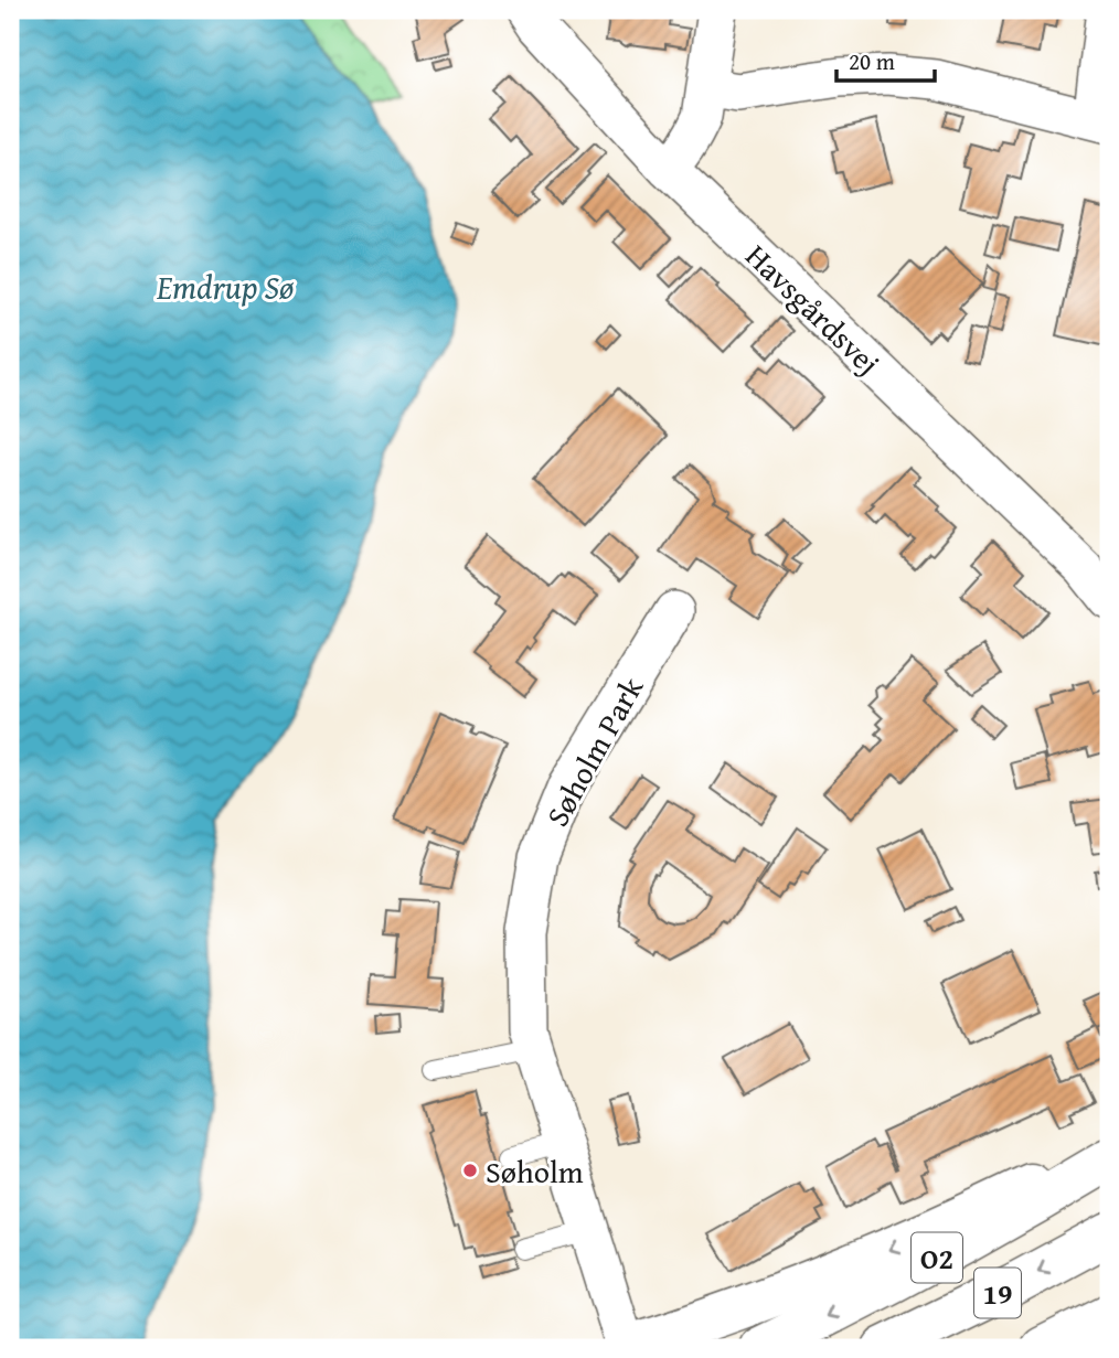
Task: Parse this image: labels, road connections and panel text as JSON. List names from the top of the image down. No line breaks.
{"streets":{"main road":["O2","19"],"street":["Havsgårdsvej","Søholm Park"]},"water":["Emdrup Sø"],"places":["Søholm"],"scale_bar":"20 m"}
